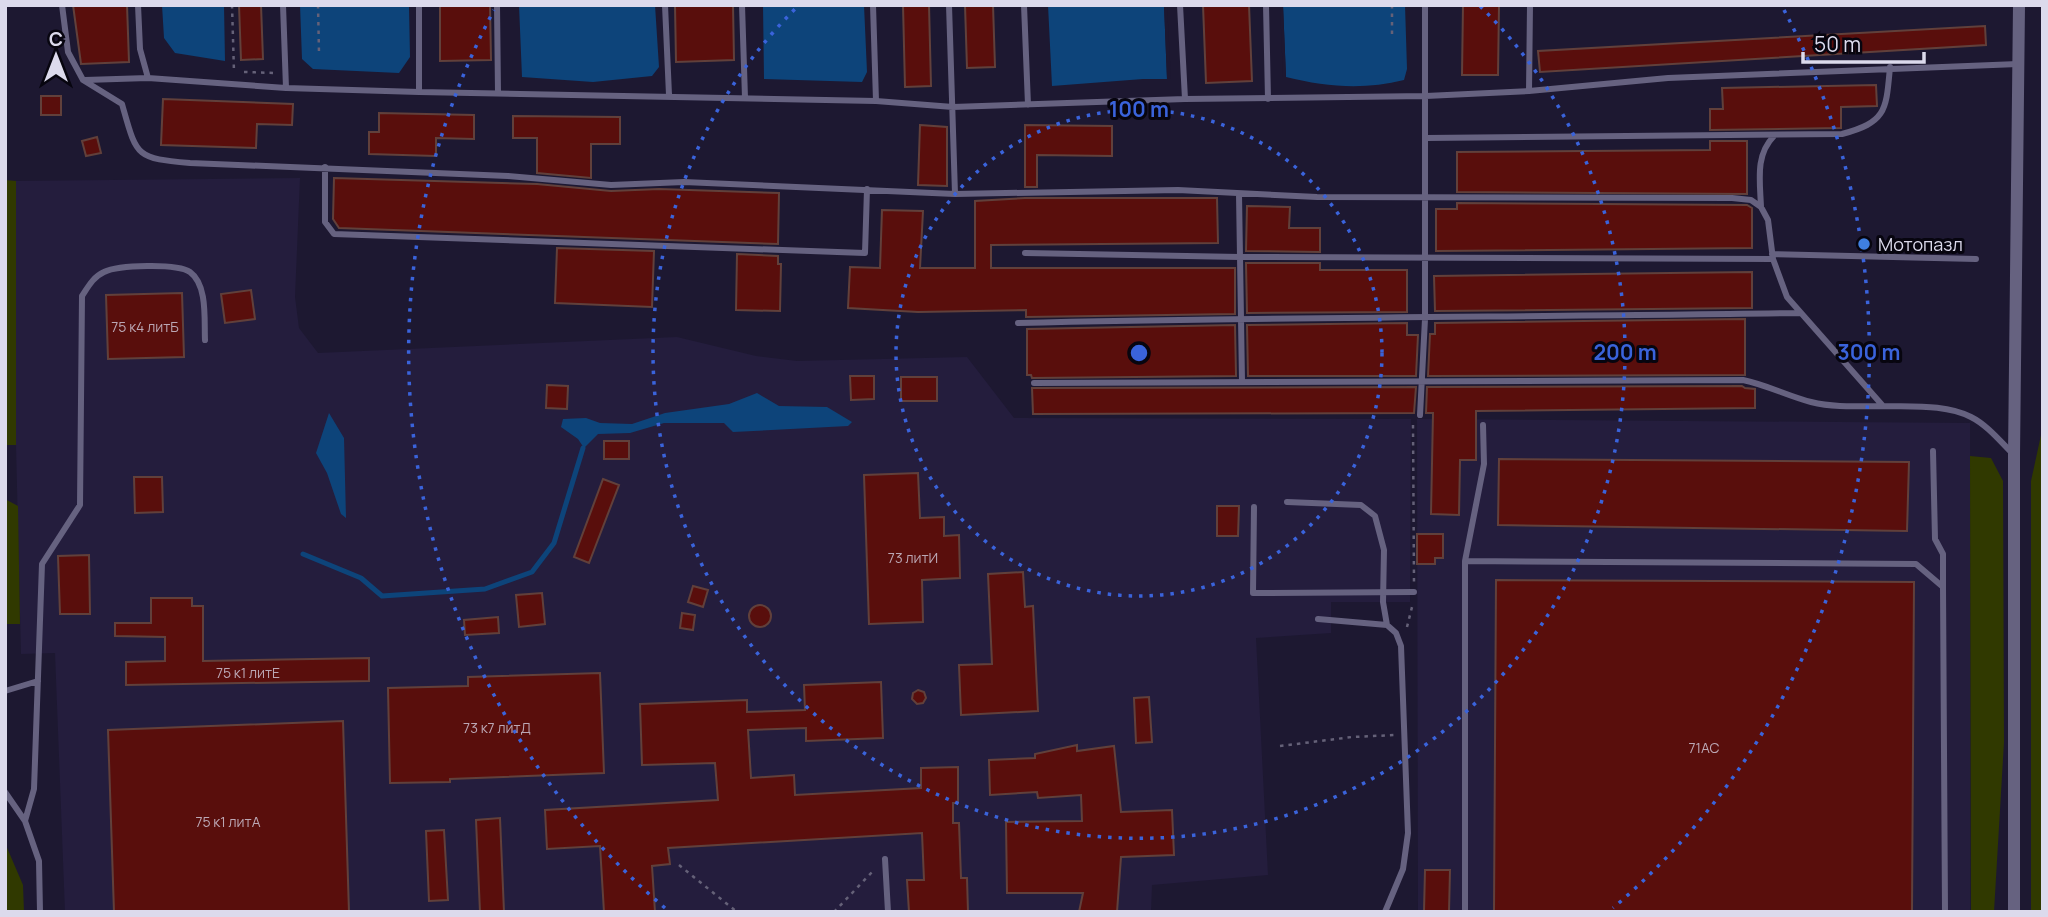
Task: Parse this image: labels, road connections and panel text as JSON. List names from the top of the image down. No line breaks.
{"places":["Мотопазл"],"house_numbers":["75 к4 литБ","73 литИ","75 к1 литЕ","73 к7 литД","71АС","75 к1 литА"],"scale_bar":"50 m","north":"top","rings":["100 m","200 m","300 m"]}
